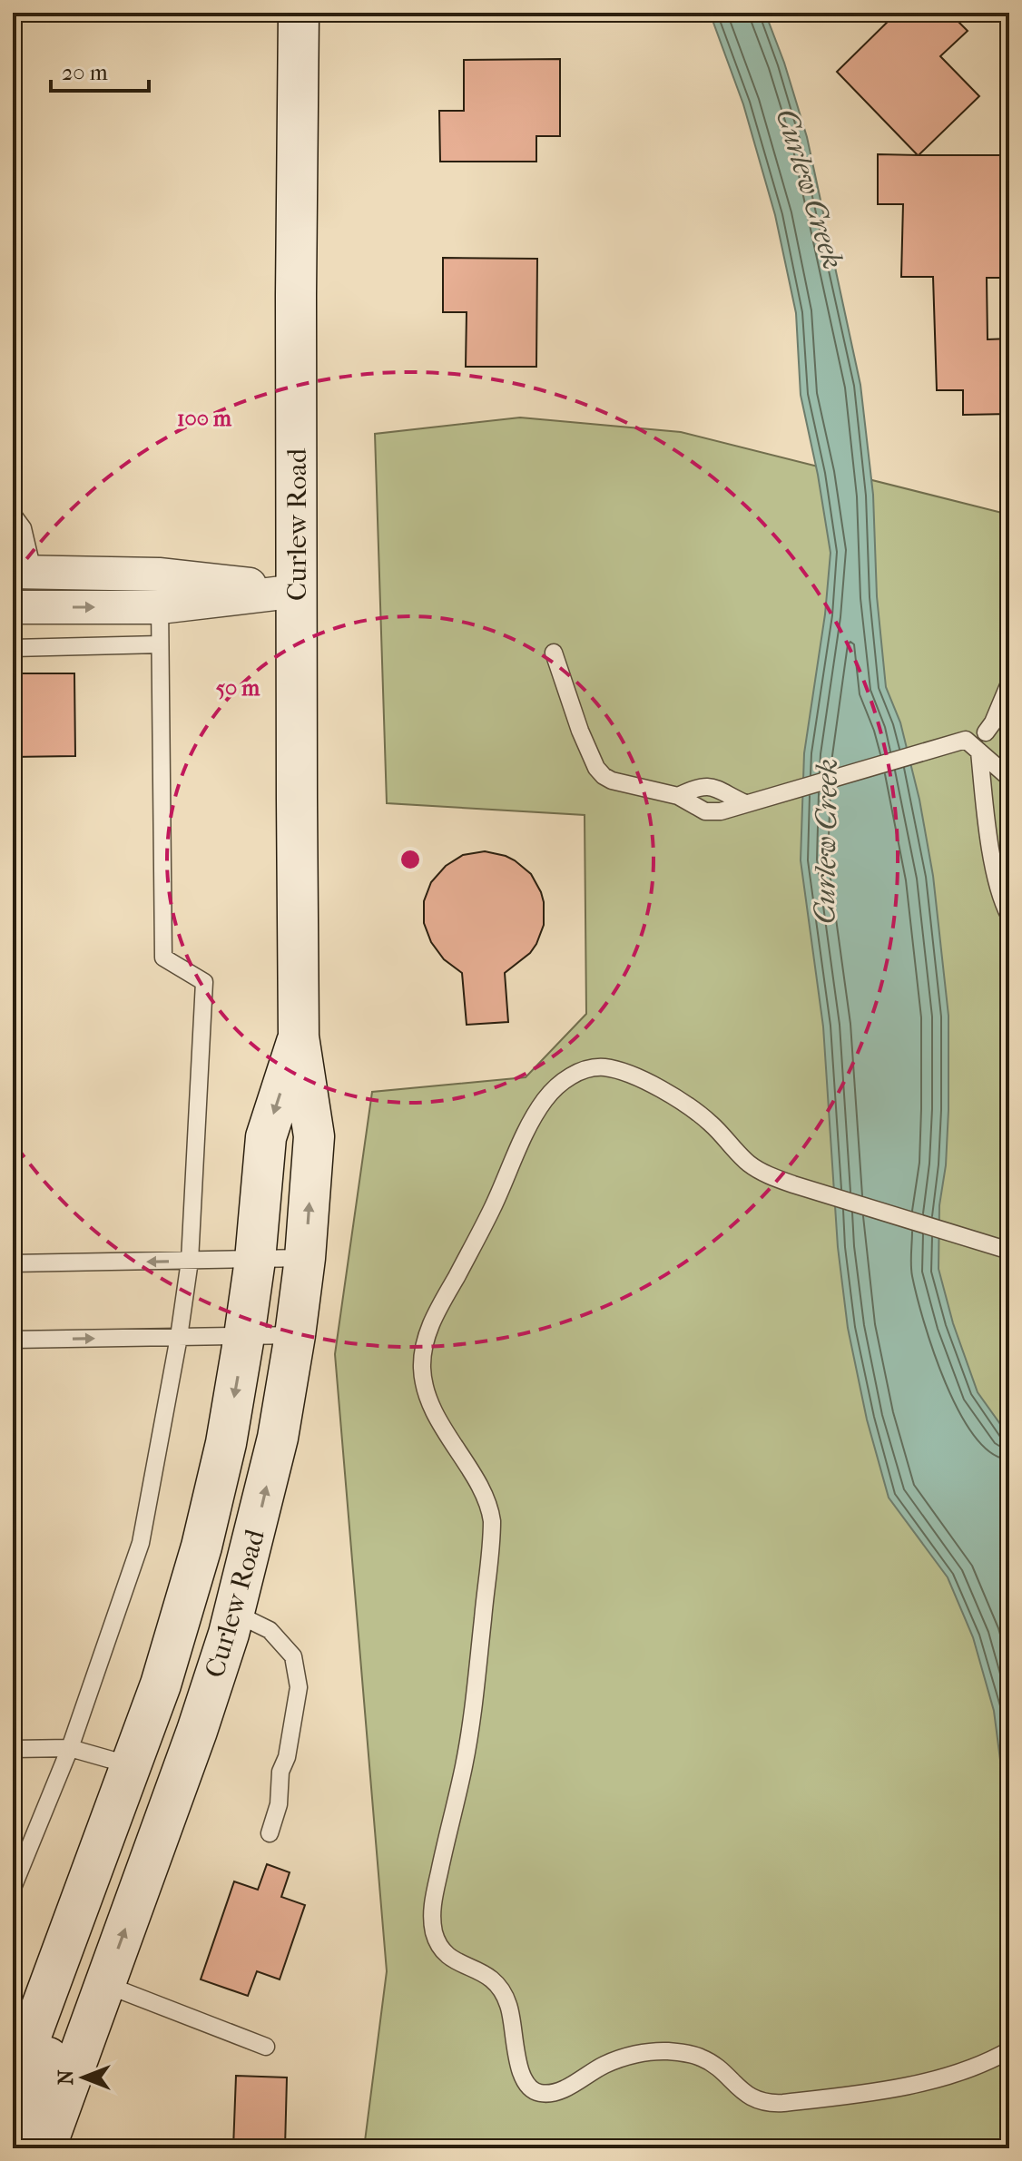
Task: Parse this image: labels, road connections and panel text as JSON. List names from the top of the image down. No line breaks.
{"streets":{"main road":["Curlew Road"]},"water":["Curlew Creek"],"scale_bar":"20 m","north":"left","rings":["100 m","50 m"]}
